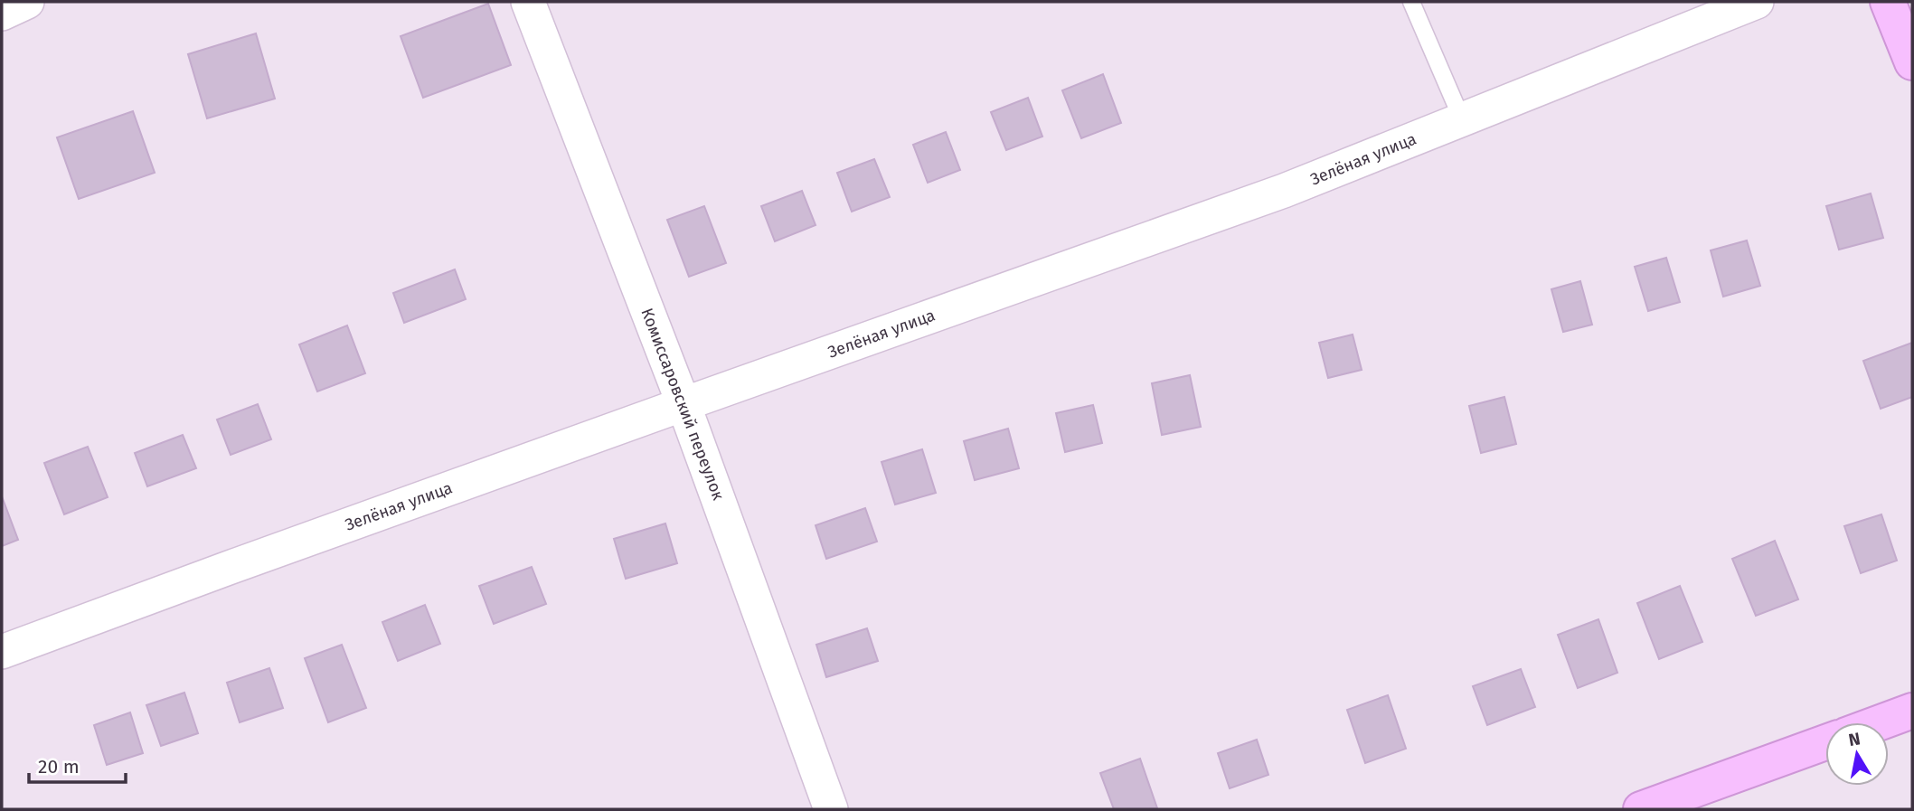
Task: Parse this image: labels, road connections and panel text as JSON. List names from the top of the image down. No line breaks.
{"streets":{"street":["Зелёная улица","Комиссаровский переулок"]},"crossings":[["Зелёная улица","Комиссаровский переулок"]],"scale_bar":"20 m","north":"top"}
